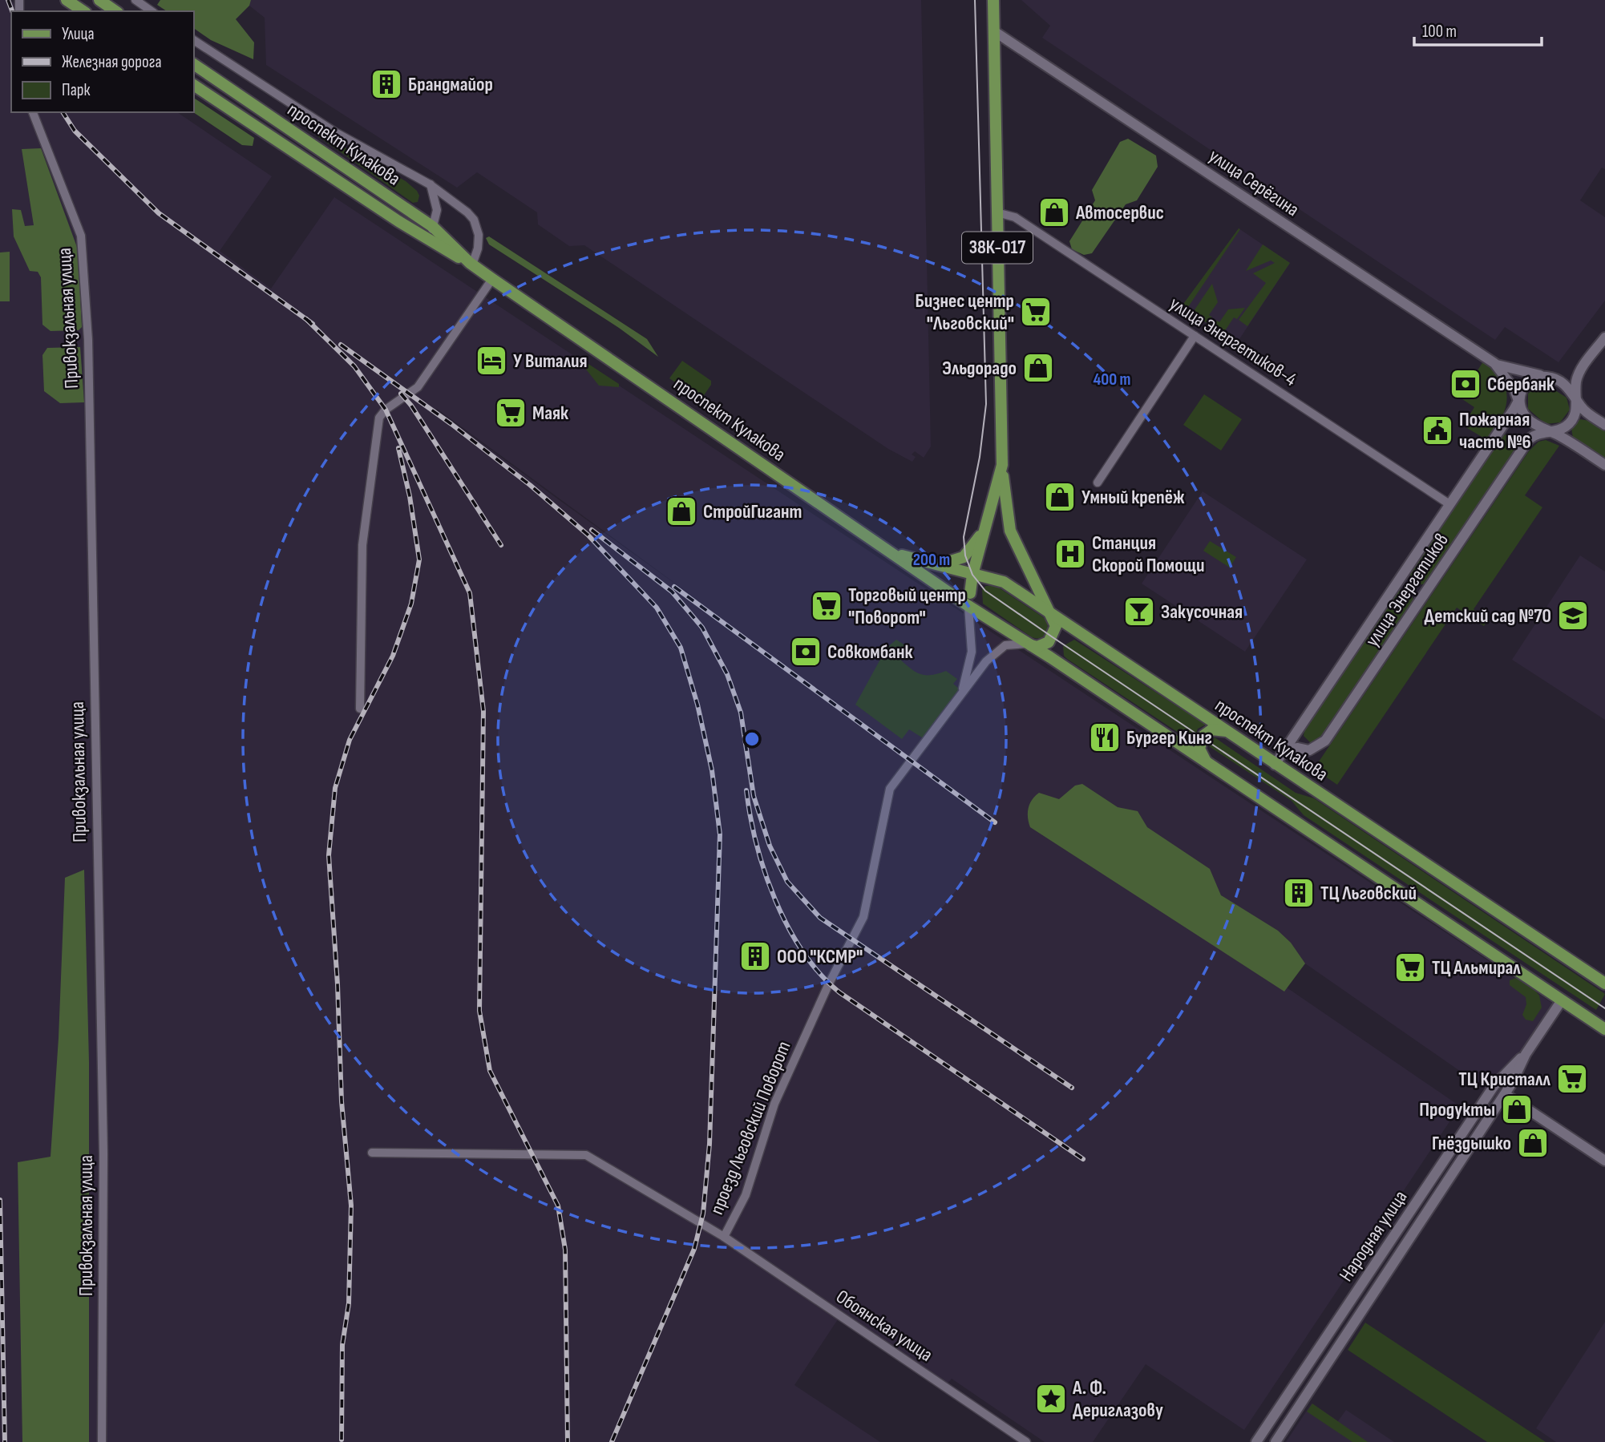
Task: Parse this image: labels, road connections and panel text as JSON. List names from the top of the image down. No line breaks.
{"streets":{"main road":["проспект Кулакова","38К-017"],"street":["улица Серёгина","Привокзальная улица","улица Энергетиков-4","улица Энергетиков","проезд Льговский Поворот","Народная улица","Обоянская улица"]},"crossings":[["проспект Кулакова","38К-017"],["проспект Кулакова","улица Энергетиков"],["проспект Кулакова","проезд Льговский Поворот"],["улица Серёгина","38К-017"],["38К-017","улица Энергетиков-4"],["улица Энергетиков-4","улица Энергетиков"],["проезд Льговский Поворот","Обоянская улица"]],"places":{"building":["Брандмайор","ТЦ Льговский","ООО \"КСМР\""],"shop":["Автосервис","Эльдорадо","Умный крепёж","СтройГигант","Продукты","Гнёздышко"],"supermarket":["Бизнес центр \"Льговский\"","Маяк","Торговый центр \"Поворот\"","ТЦ Альмирал","ТЦ Кристалл"],"hotel":["У Виталия"],"bank":["Сбербанк","Совкомбанк"],"public building":["Пожарная часть №6"],"hospital":["Станция Скорой Помощи"],"bar":["Закусочная"],"school or university":["Детский сад №70"],"restaurant":["Бургер Кинг"],"place":["А. Ф. Дериглазову"]},"legend":["Улица","Железная дорога","Парк"],"scale_bar":"100 m","rings":["400 m","200 m"]}
